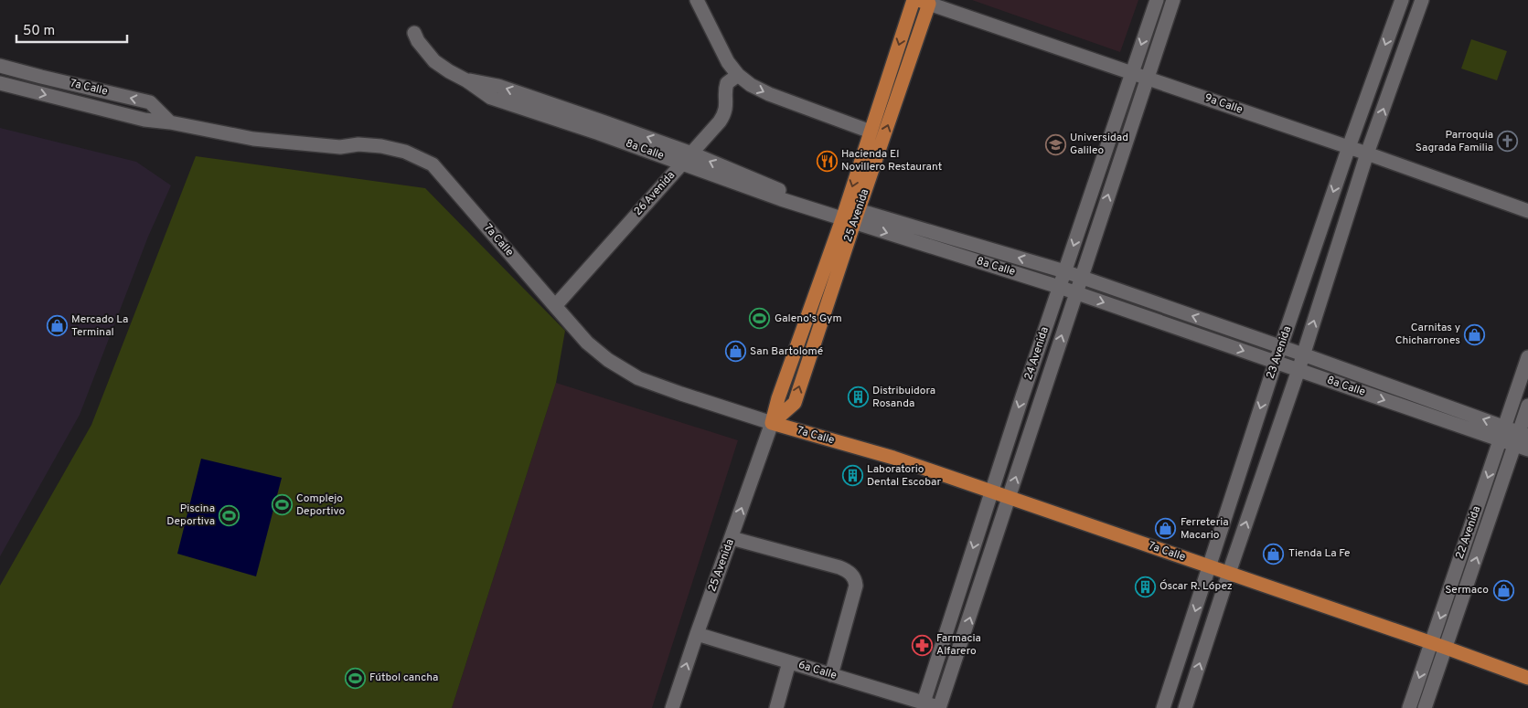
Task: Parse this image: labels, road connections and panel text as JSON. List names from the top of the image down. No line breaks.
{"streets":{"main road":["7a Calle","25 Avenida"],"street":["9a Calle","8a Calle","26 Avenida","23 Avenida","24 Avenida","22 Avenida","6a Calle"]},"crossings":[["7a Calle","26 Avenida"],["7a Calle","25 Avenida"],["7a Calle","23 Avenida"],["7a Calle","24 Avenida"],["7a Calle","22 Avenida"],["9a Calle","25 Avenida"],["9a Calle","23 Avenida"],["9a Calle","24 Avenida"],["8a Calle","26 Avenida"],["8a Calle","25 Avenida"],["8a Calle","23 Avenida"],["8a Calle","24 Avenida"],["8a Calle","22 Avenida"],["25 Avenida","6a Calle"],["24 Avenida","6a Calle"]],"places":{"church":["Parroquia Sagrada Familia"],"school or university":["Universidad Galileo"],"restaurant":["Hacienda El Novillero Restaurant"],"sports":["Galeno's Gym","Complejo Deportivo","Piscina Deportiva","Fútbol cancha"],"shop":["Mercado La Terminal","Carnitas y Chicharrones","San Bartolomé","Ferreteria Macario","Tienda La Fe","Sermaco"],"building":["Distribuidora Rosanda","Laboratorio Dental Escobar","Óscar R. López"],"pharmacy":["Farmacia Alfarero"]},"scale_bar":"50 m"}
